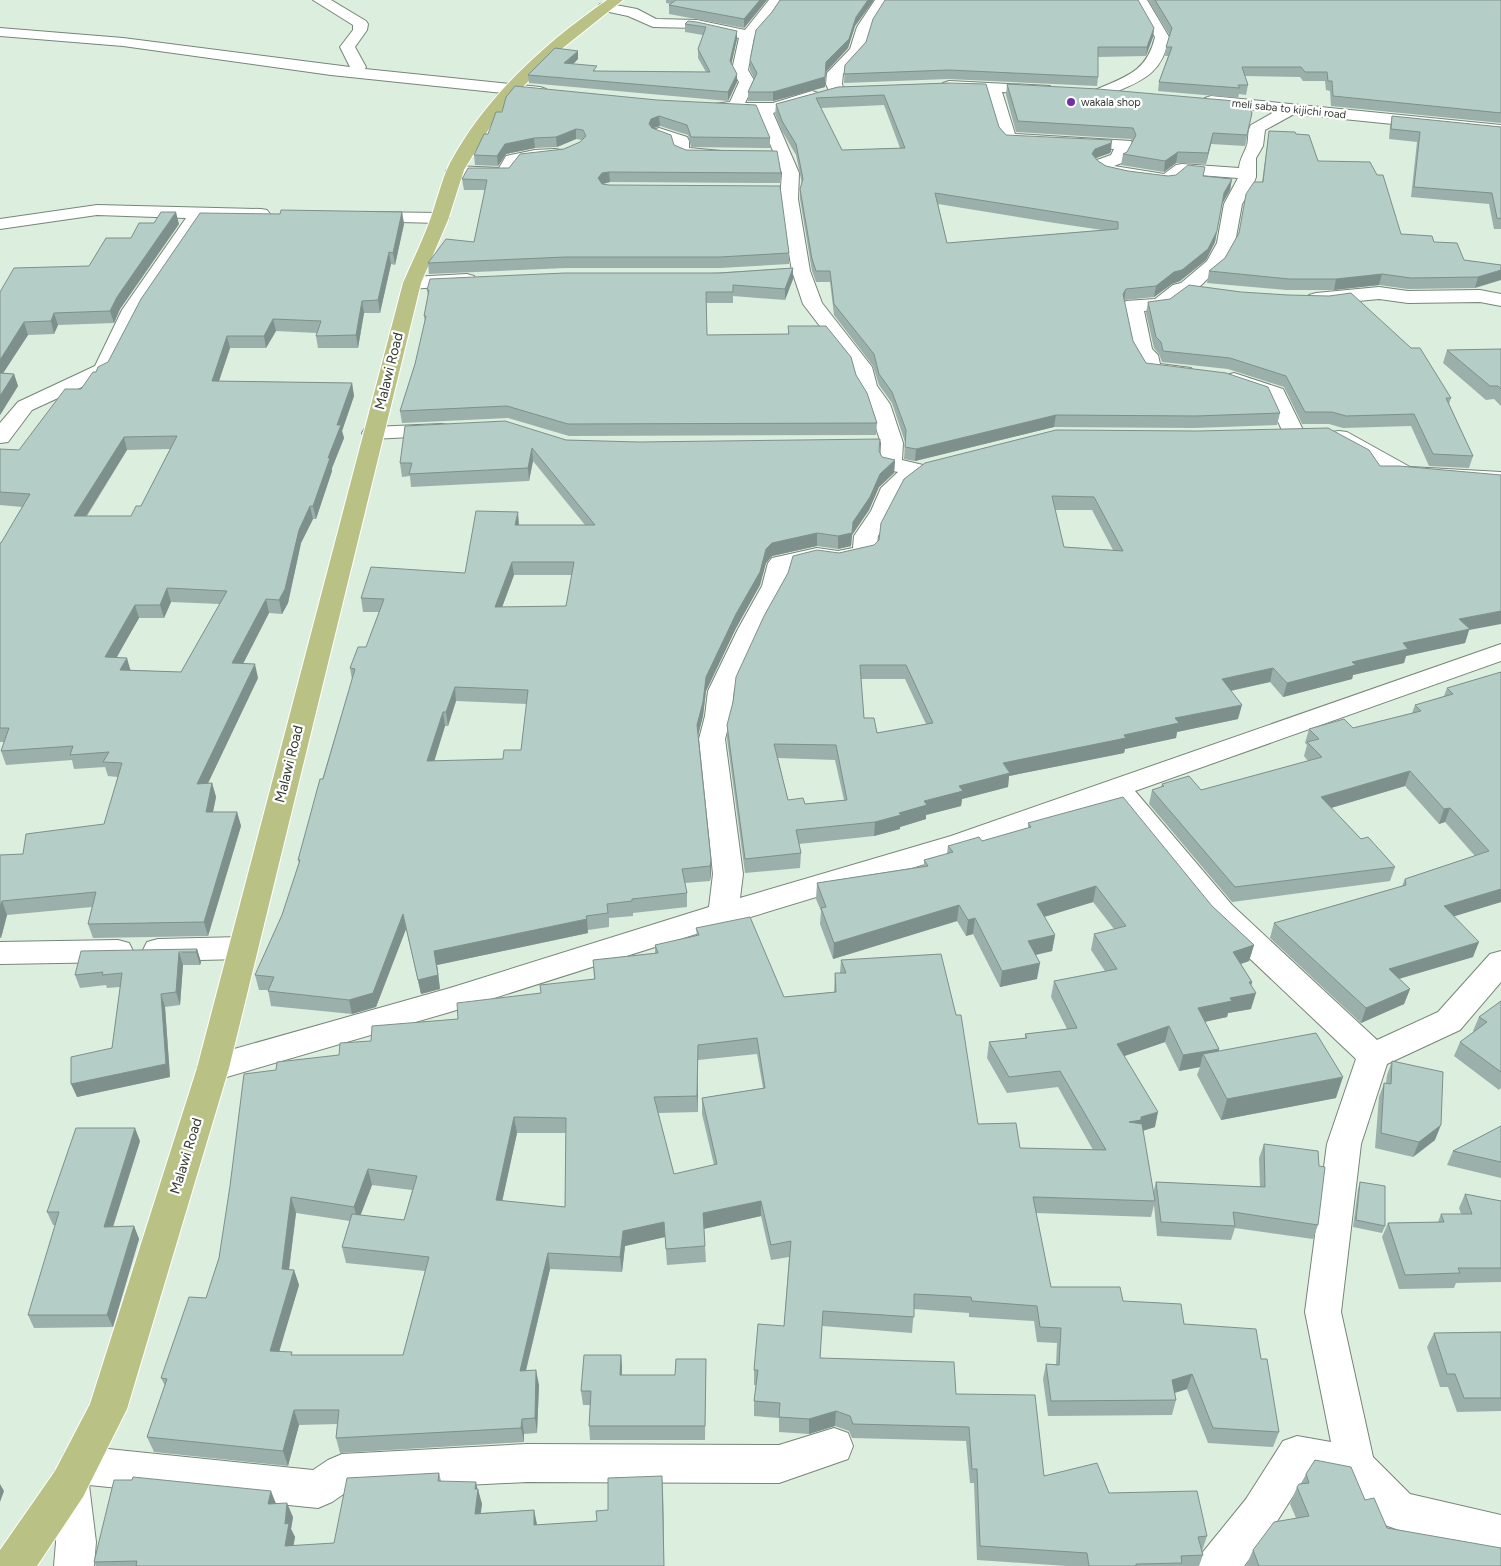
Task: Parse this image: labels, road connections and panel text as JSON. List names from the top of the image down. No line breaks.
{"streets":{"main road":["Malawi Road"],"street":["meli saba to kijichi road"]},"places":["wakala shop"]}
